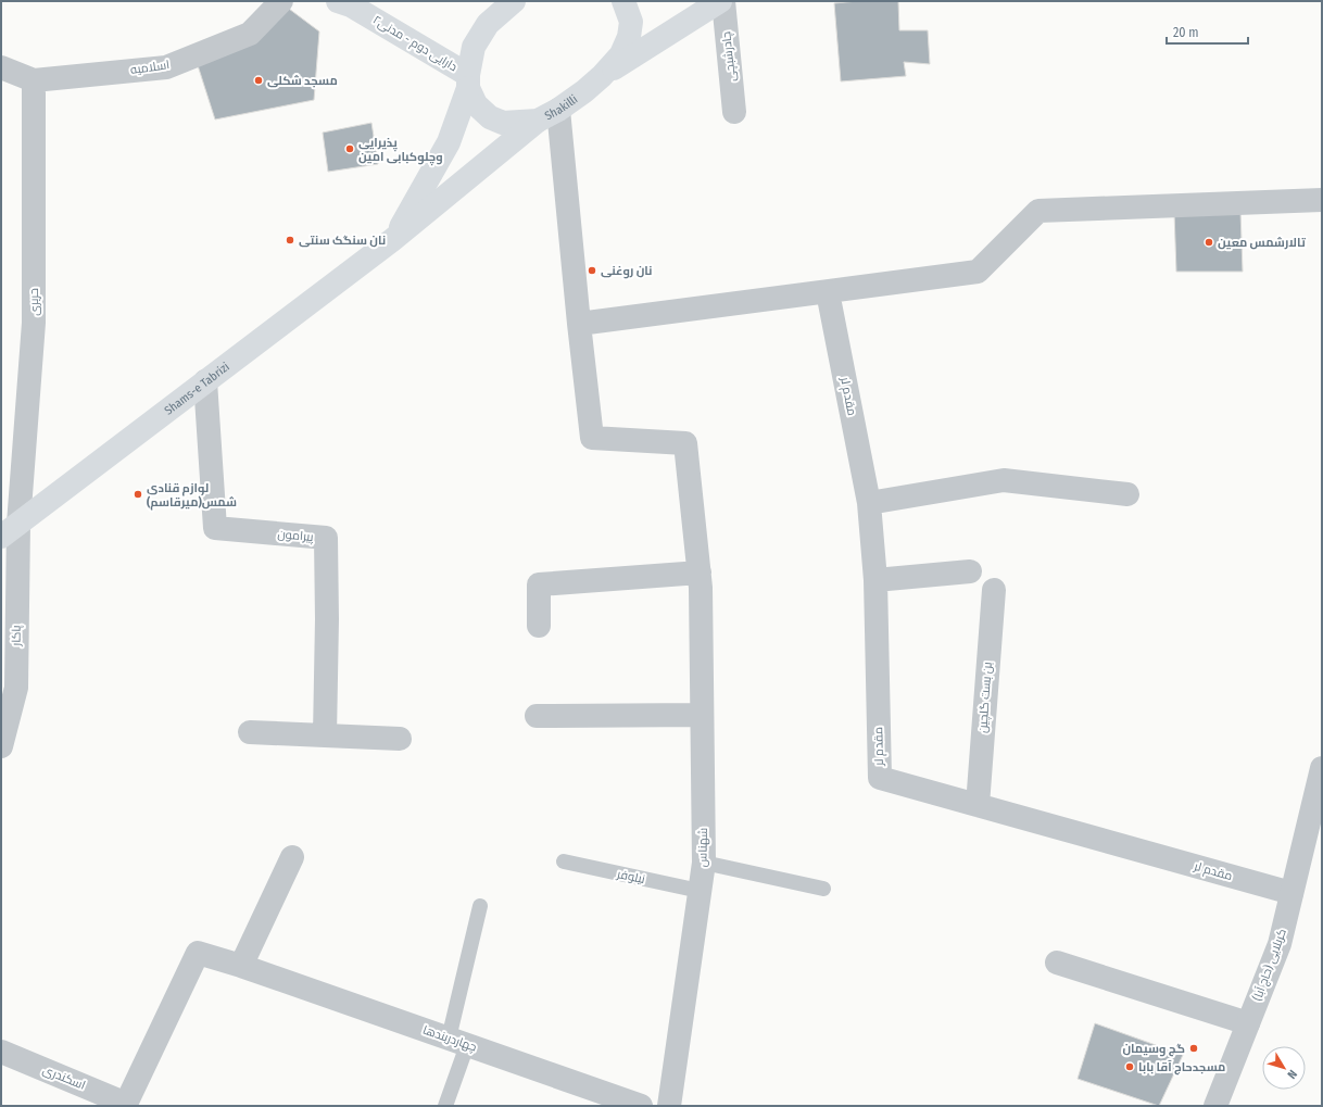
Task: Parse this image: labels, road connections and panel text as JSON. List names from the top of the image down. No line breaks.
{"streets":{"main road":["دارایی دوم - مدنی۲","Shakilli","Shams-e Tabrizi"],"street":["چادرشبچی","اسلامیه","حریری","مقدم لر","پیرامون","پاکار","بن بست گلچین","شهناس","کربلایی (حاج آبا)","چهاردربندها","اسکندری"],"lane":["نیلوفر"]},"crossings":[["دارایی دوم - مدنی۲","Shakilli"],["اسلامیه","حریری"],["Shakilli","Shams-e Tabrizi"],["حریری","Shams-e Tabrizi"],["حریری","پاکار"],["Shams-e Tabrizi","پیرامون"],["Shams-e Tabrizi","پاکار"],["مقدم لر","بن بست گلچین"],["مقدم لر","کربلایی (حاج آبا)"],["شهناس","نیلوفر"],["چهاردربندها","اسکندری"]],"places":["مسجد شکلی","پذیرایی وچلوکبابی امین","نان سنگک سنتی","تالارشمس معین","نان روغنی","لوازم قنادی شمس(میرقاسم)","گچ وسیمان","مسجدحاج آقا بابا"],"scale_bar":"20 m","north":"bottom right"}
